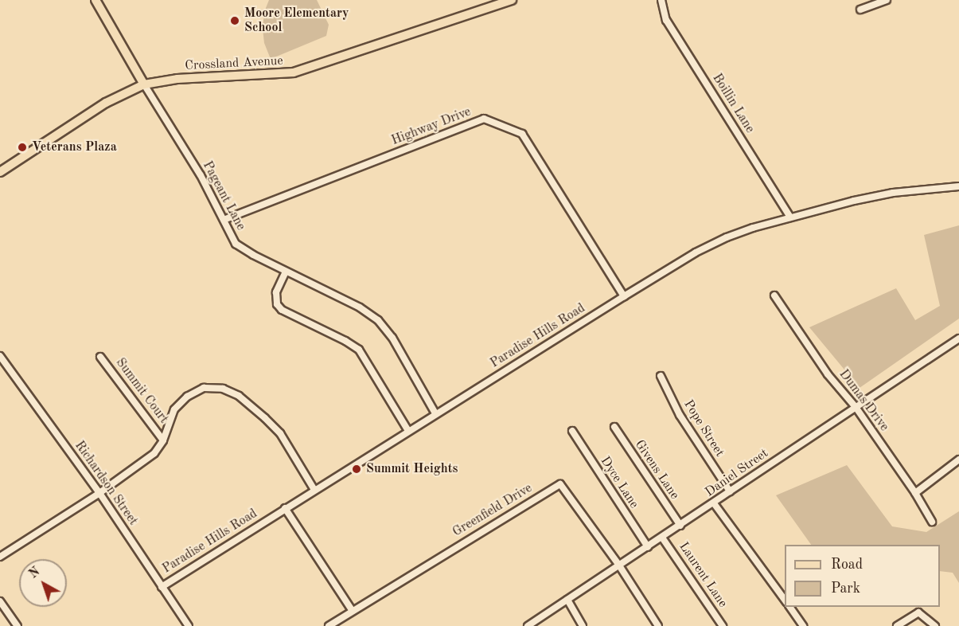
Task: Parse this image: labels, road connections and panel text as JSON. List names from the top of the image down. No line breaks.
{"streets":{"main road":["Crossland Avenue","Pageant Lane"],"street":["Boillin Lane","Highway Drive","Paradise Hills Road","Summit Court","Dumas Drive","Pope Street","Givens Lane","Daniel Street","Dyce Lane","Richardson Street","Greenfield Drive","Laurent Lane"]},"crossings":[["Crossland Avenue","Pageant Lane"],["Boillin Lane","Paradise Hills Road"],["Highway Drive","Pageant Lane"],["Highway Drive","Paradise Hills Road"],["Pageant Lane","Paradise Hills Road"],["Paradise Hills Road","Richardson Street"],["Dumas Drive","Daniel Street"],["Pope Street","Daniel Street"],["Givens Lane","Daniel Street"],["Daniel Street","Dyce Lane"],["Daniel Street","Greenfield Drive"],["Daniel Street","Laurent Lane"]],"places":["Moore Elementary School","Veterans Plaza","Summit Heights"],"legend":["Road","Park"],"north":"top left"}
